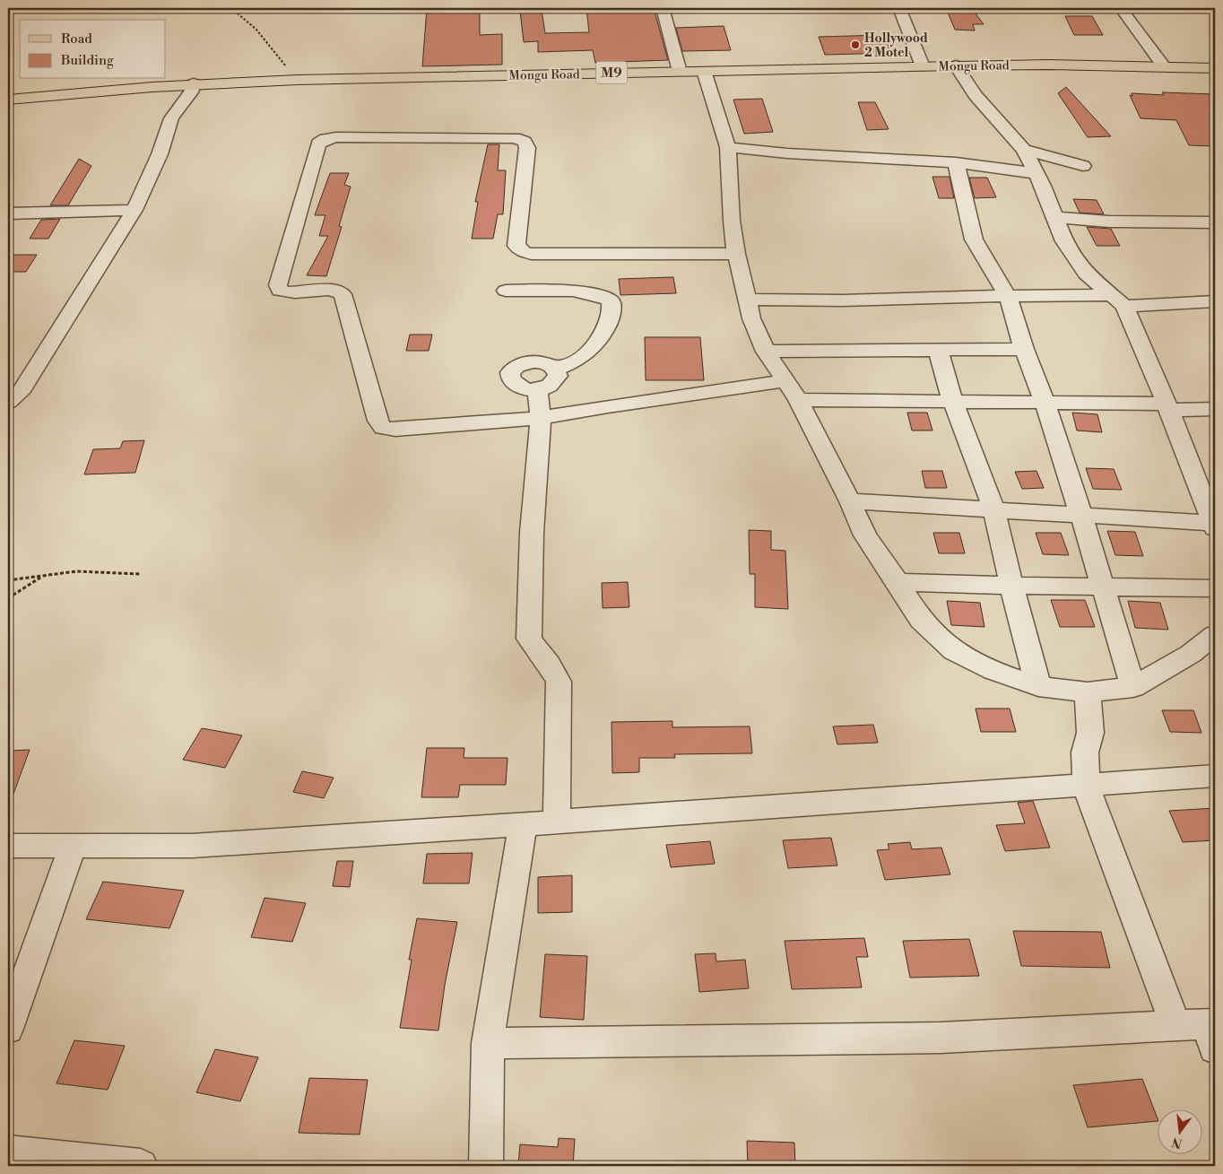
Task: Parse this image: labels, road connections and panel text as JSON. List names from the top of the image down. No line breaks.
{"streets":{"main road":["Mongu Road","M9"]},"places":["Hollywood 2 Motel"],"legend":["Road","Building"],"north":"bottom"}
